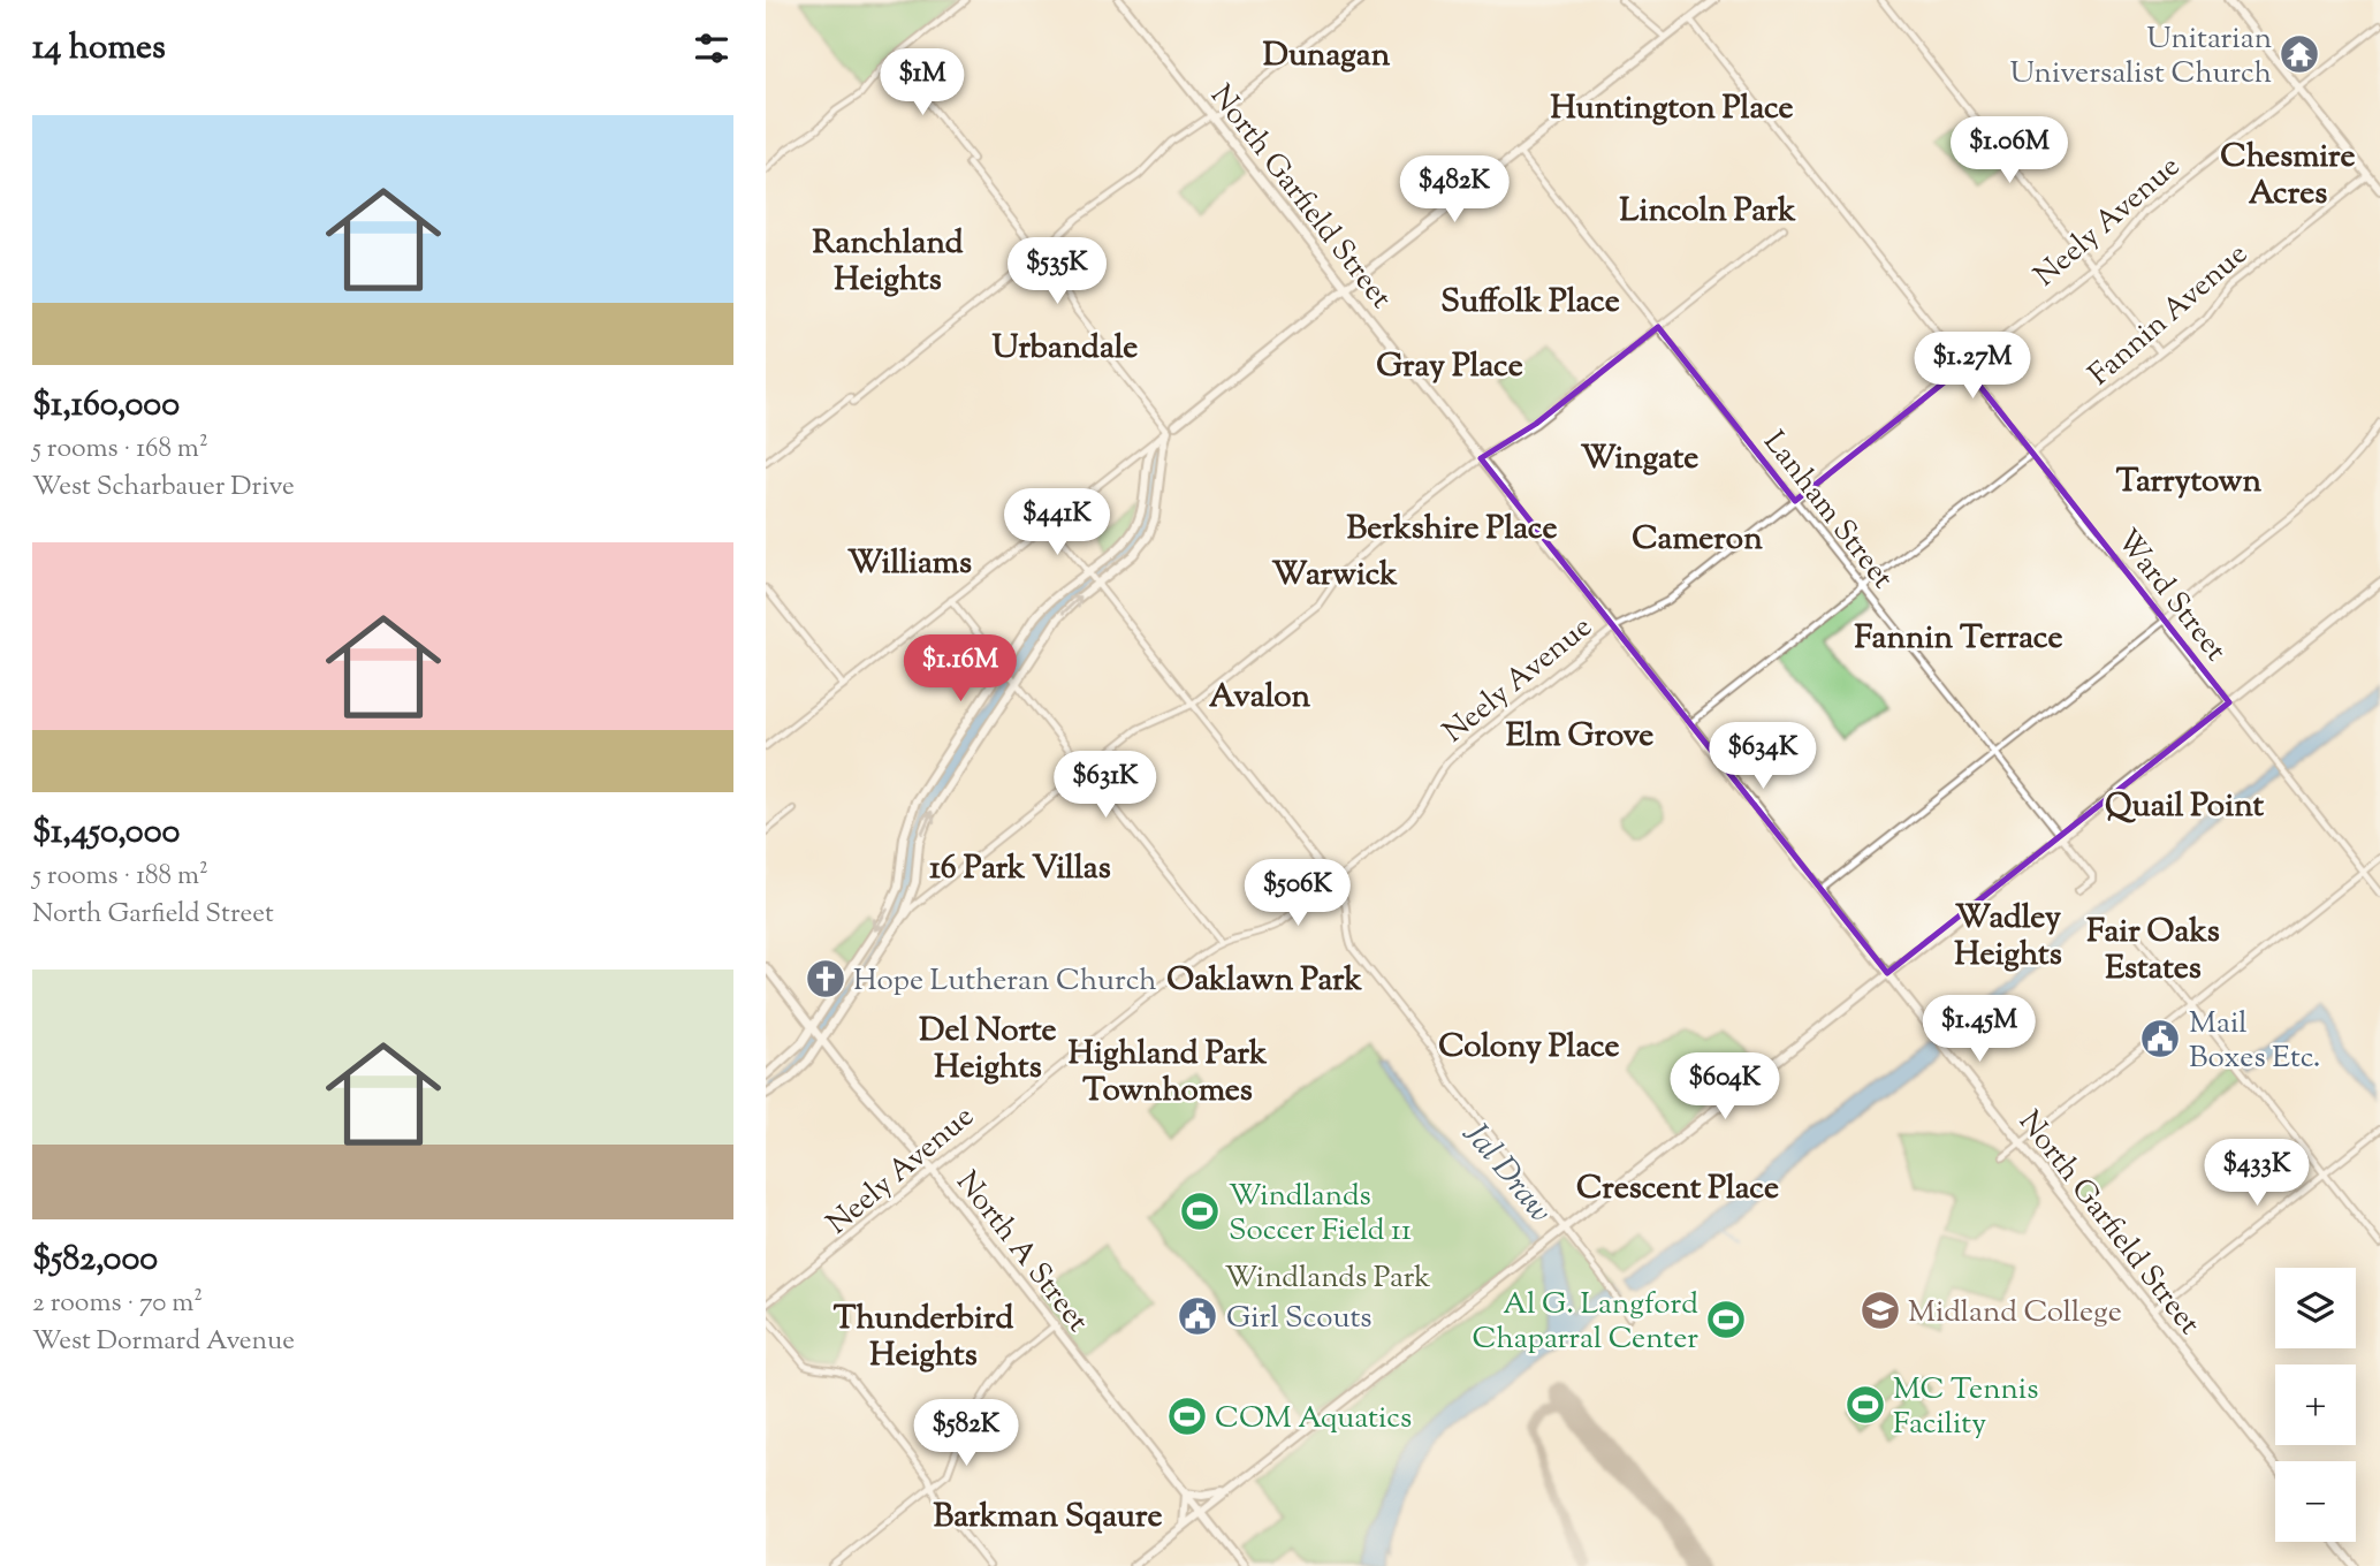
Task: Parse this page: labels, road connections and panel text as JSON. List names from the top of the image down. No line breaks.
{"streets":{"main road":["North Garfield Street","North A Street"],"street":["Neely Avenue","Fannin Avenue","Lanham Street","Ward Street"]},"crossings":[["North Garfield Street","Neely Avenue"],["North Garfield Street","Fannin Avenue"],["Neely Avenue","Lanham Street"],["Neely Avenue","Ward Street"],["Neely Avenue","North A Street"],["Fannin Avenue","Lanham Street"],["Fannin Avenue","Ward Street"]],"districts":["Dunagan","Huntington Place","Chesmire Acres","Lincoln Park","Ranchland Heights","Suffolk Place","Urbandale","Gray Place","Wingate","Tarrytown","Berkshire Place","Cameron","Williams","Warwick","Fannin Terrace","Avalon","Elm Grove","Quail Point","16 Park Villas","Wadley Heights","Fair Oaks Estates","Oaklawn Park","Del Norte Heights","Colony Place","Highland Park Townhomes","Crescent Place","Thunderbird Heights","Barkman Sqaure"],"water":["Jal Draw"],"parks":["Windlands Park"],"places":{"temple":["Unitarian Universalist Church"],"church":["Hope Lutheran Church"],"public building":["Mail Boxes Etc.","Girl Scouts"],"sports":["Windlands Soccer Field 11","Al G. Langford Chaparral Center","MC Tennis Facility","COM Aquatics"],"school or university":["Midland College"]},"page":{"heading":"14 homes","price":["$1M","$1.06M","$482K","$535K","$1.27M","$441K","$1.16M","$634K","$631K","$506K","$1.45M","$604K","$433K","$582K"],"list":[{"name":"$1,160,000","note":"5 rooms · 168 m² · West Scharbauer Drive"},{"name":"$1,450,000","note":"5 rooms · 188 m² · North Garfield Street"},{"name":"$582,000","note":"2 rooms · 70 m² · West Dormard Avenue"}],"map_buttons":["+","−"]}}
